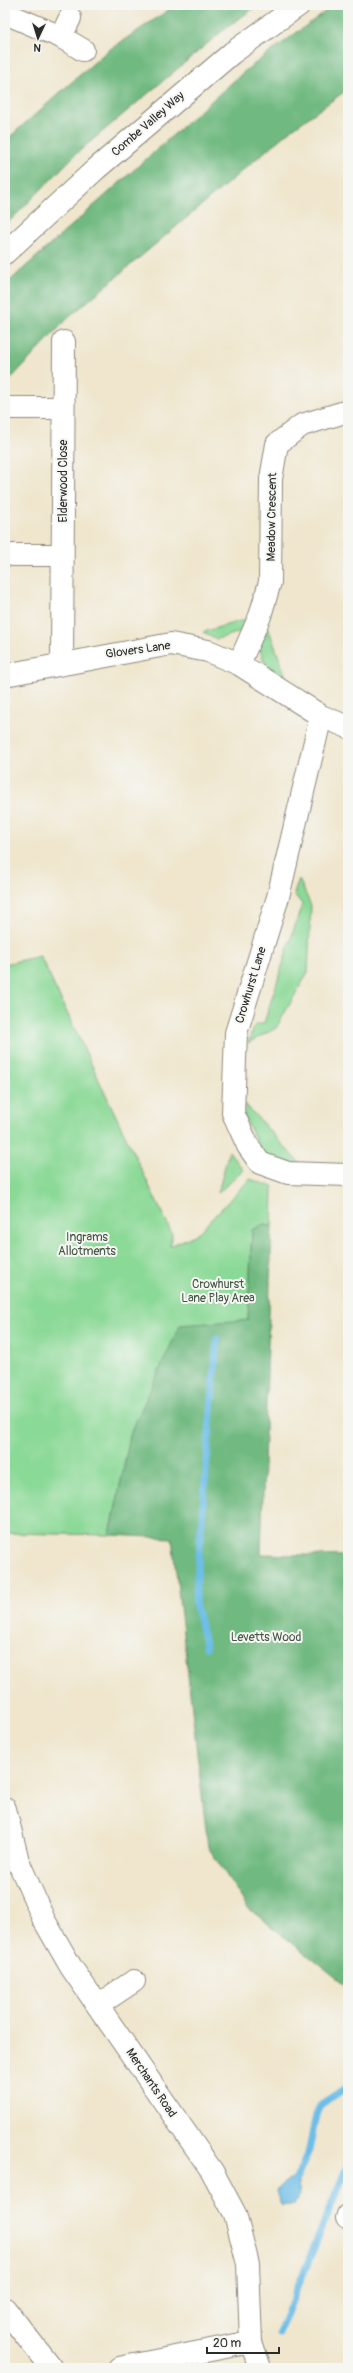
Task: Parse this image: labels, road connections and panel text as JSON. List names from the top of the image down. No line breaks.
{"streets":{"street":["Combe Valley Way","Elderwood Close","Meadow Crescent","Glovers Lane","Crowhurst Lane","Merchants Road"]},"crossings":[["Elderwood Close","Glovers Lane"],["Meadow Crescent","Glovers Lane"],["Glovers Lane","Crowhurst Lane"]],"parks":["Ingrams Allotments","Crowhurst Lane Play Area","Levetts Wood"],"scale_bar":"20 m","north":"bottom"}
